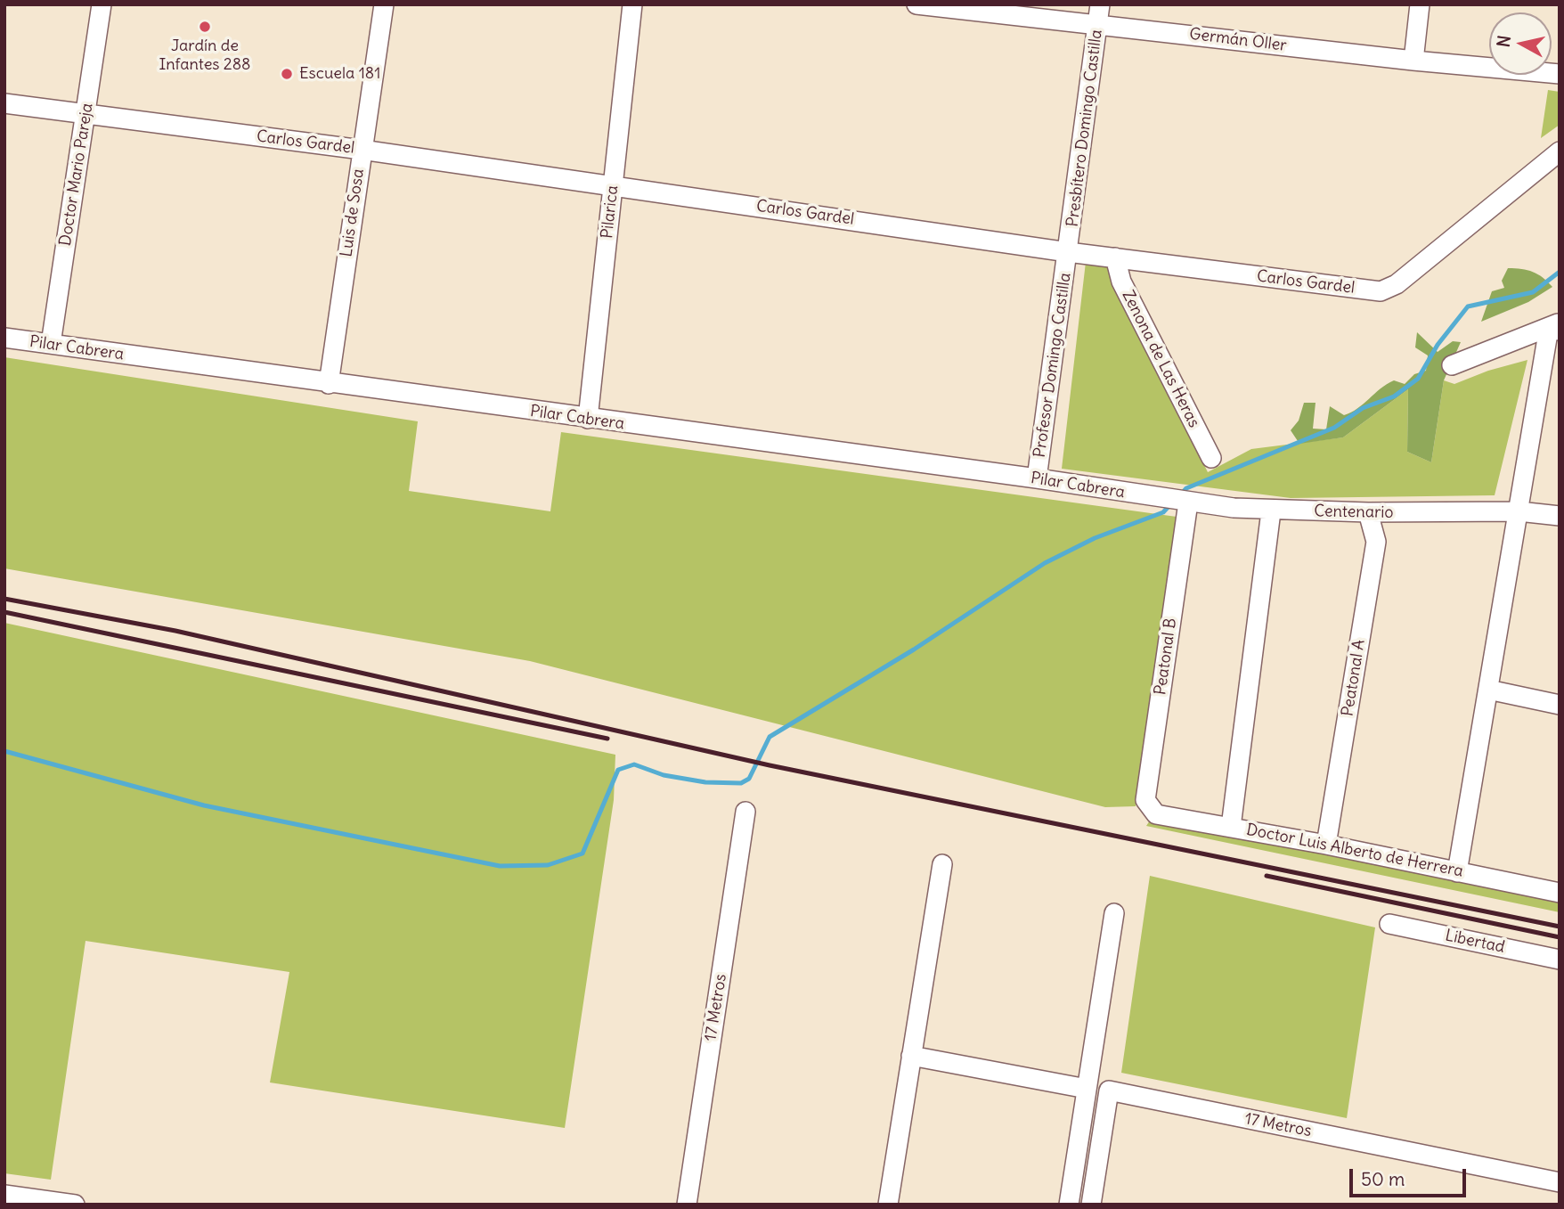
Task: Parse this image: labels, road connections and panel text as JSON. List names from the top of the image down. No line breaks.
{"streets":{"street":["Germán Oller","Presbítero Domingo Castilla","Carlos Gardel","Doctor Mario Pareja","Pilarica","Luis de Sosa","Pilar Cabrera","Zenona de Las Heras","Profesor Domingo Castilla","Centenario","Peatonal B","Peatonal A","Doctor Luis Alberto de Herrera","Libertad","17 Metros"]},"crossings":[["Germán Oller","Presbítero Domingo Castilla"],["Presbítero Domingo Castilla","Carlos Gardel"],["Presbítero Domingo Castilla","Profesor Domingo Castilla"],["Carlos Gardel","Doctor Mario Pareja"],["Carlos Gardel","Pilarica"],["Carlos Gardel","Luis de Sosa"],["Carlos Gardel","Zenona de Las Heras"],["Carlos Gardel","Profesor Domingo Castilla"],["Doctor Mario Pareja","Pilar Cabrera"],["Pilarica","Pilar Cabrera"],["Luis de Sosa","Pilar Cabrera"],["Pilar Cabrera","Profesor Domingo Castilla"],["Pilar Cabrera","Centenario"],["Centenario","Peatonal B"],["Centenario","Peatonal A"],["Peatonal B","Doctor Luis Alberto de Herrera"],["Peatonal A","Doctor Luis Alberto de Herrera"]],"places":["Jardín de Infantes 288","Escuela 181"],"scale_bar":"50 m","north":"left"}
